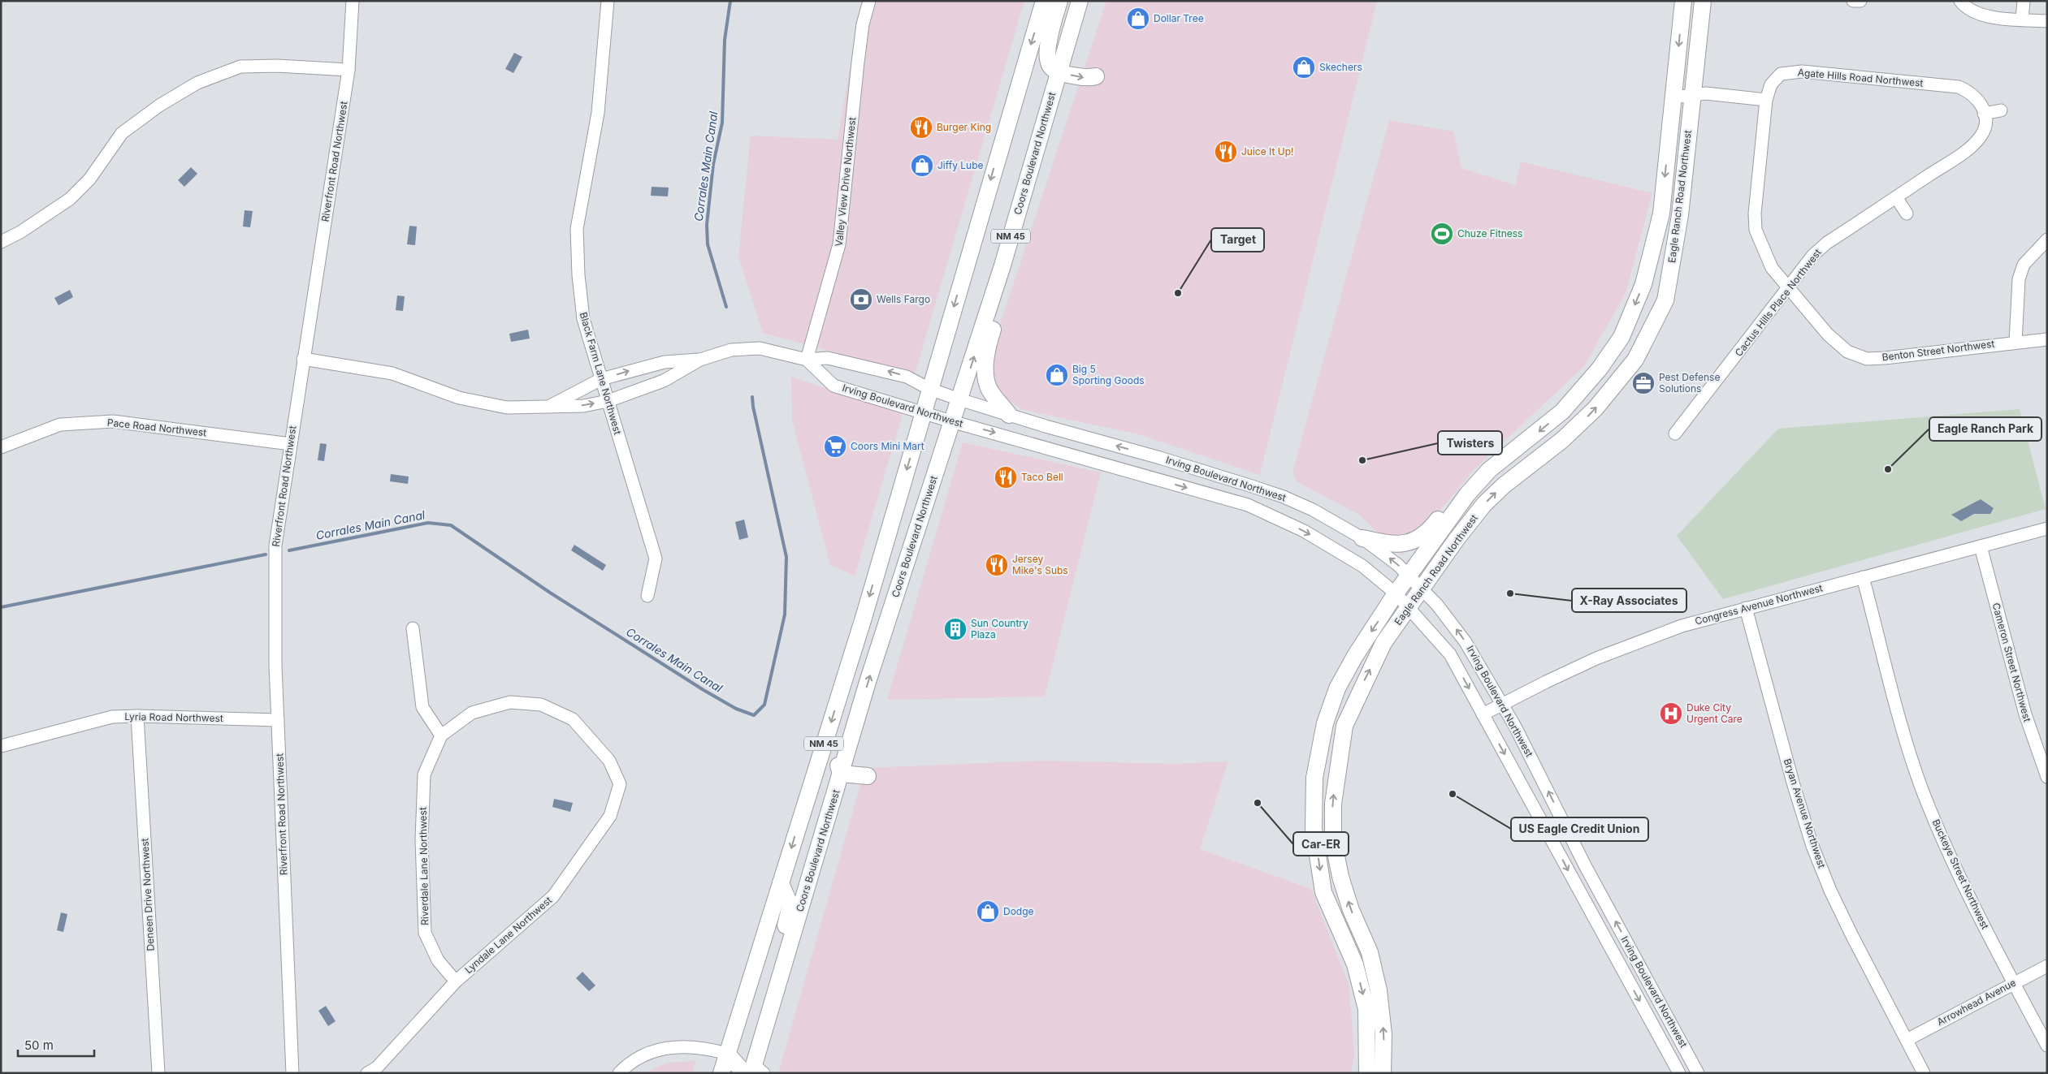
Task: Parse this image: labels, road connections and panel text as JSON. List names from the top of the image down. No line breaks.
{"streets":{"main road":["Coors Boulevard Northwest","Eagle Ranch Road Northwest","NM 45"],"street":["Agate Hills Road Northwest","Riverfront Road Northwest","Valley View Drive Northwest","Cactus Hills Place Northwest","Benton Street Northwest","Black Farm Lane Northwest","Irving Boulevard Northwest","Pace Road Northwest","Congress Avenue Northwest","Cameron Street Northwest","Lyria Road Northwest","Bryan Avenue Northwest","Riverdale Lane Northwest","Buckeye Street Northwest","Deneen Drive Northwest","Lyndale Lane Northwest","Arrowhead Avenue"]},"crossings":[["Agate Hills Road Northwest","Cactus Hills Place Northwest"],["Agate Hills Road Northwest","Benton Street Northwest"],["Coors Boulevard Northwest","Irving Boulevard Northwest"],["Riverfront Road Northwest","Pace Road Northwest"],["Riverfront Road Northwest","Lyria Road Northwest"],["Valley View Drive Northwest","Irving Boulevard Northwest"],["Eagle Ranch Road Northwest","Irving Boulevard Northwest"],["NM 45","Irving Boulevard Northwest"],["Cactus Hills Place Northwest","Benton Street Northwest"],["Irving Boulevard Northwest","Congress Avenue Northwest"],["Congress Avenue Northwest","Cameron Street Northwest"],["Congress Avenue Northwest","Bryan Avenue Northwest"],["Congress Avenue Northwest","Buckeye Street Northwest"],["Lyria Road Northwest","Deneen Drive Northwest"],["Bryan Avenue Northwest","Arrowhead Avenue"],["Riverdale Lane Northwest","Lyndale Lane Northwest"],["Buckeye Street Northwest","Arrowhead Avenue"]],"water":["Corrales Main Canal"],"places":{"shop":["Dollar Tree","Skechers","Jiffy Lube","Big 5 Sporting Goods","Dodge"],"restaurant":["Burger King","Juice It Up!","Taco Bell","Jersey Mike's Subs"],"sports":["Chuze Fitness"],"other":["Target","Twisters","Eagle Ranch Park","X-Ray Associates","US Eagle Credit Union","Car-ER"],"bank":["Wells Fargo"],"office":["Pest Defense Solutions"],"supermarket":["Coors Mini Mart"],"building":["Sun Country Plaza"],"hospital":["Duke City Urgent Care"]},"scale_bar":"50 m"}
